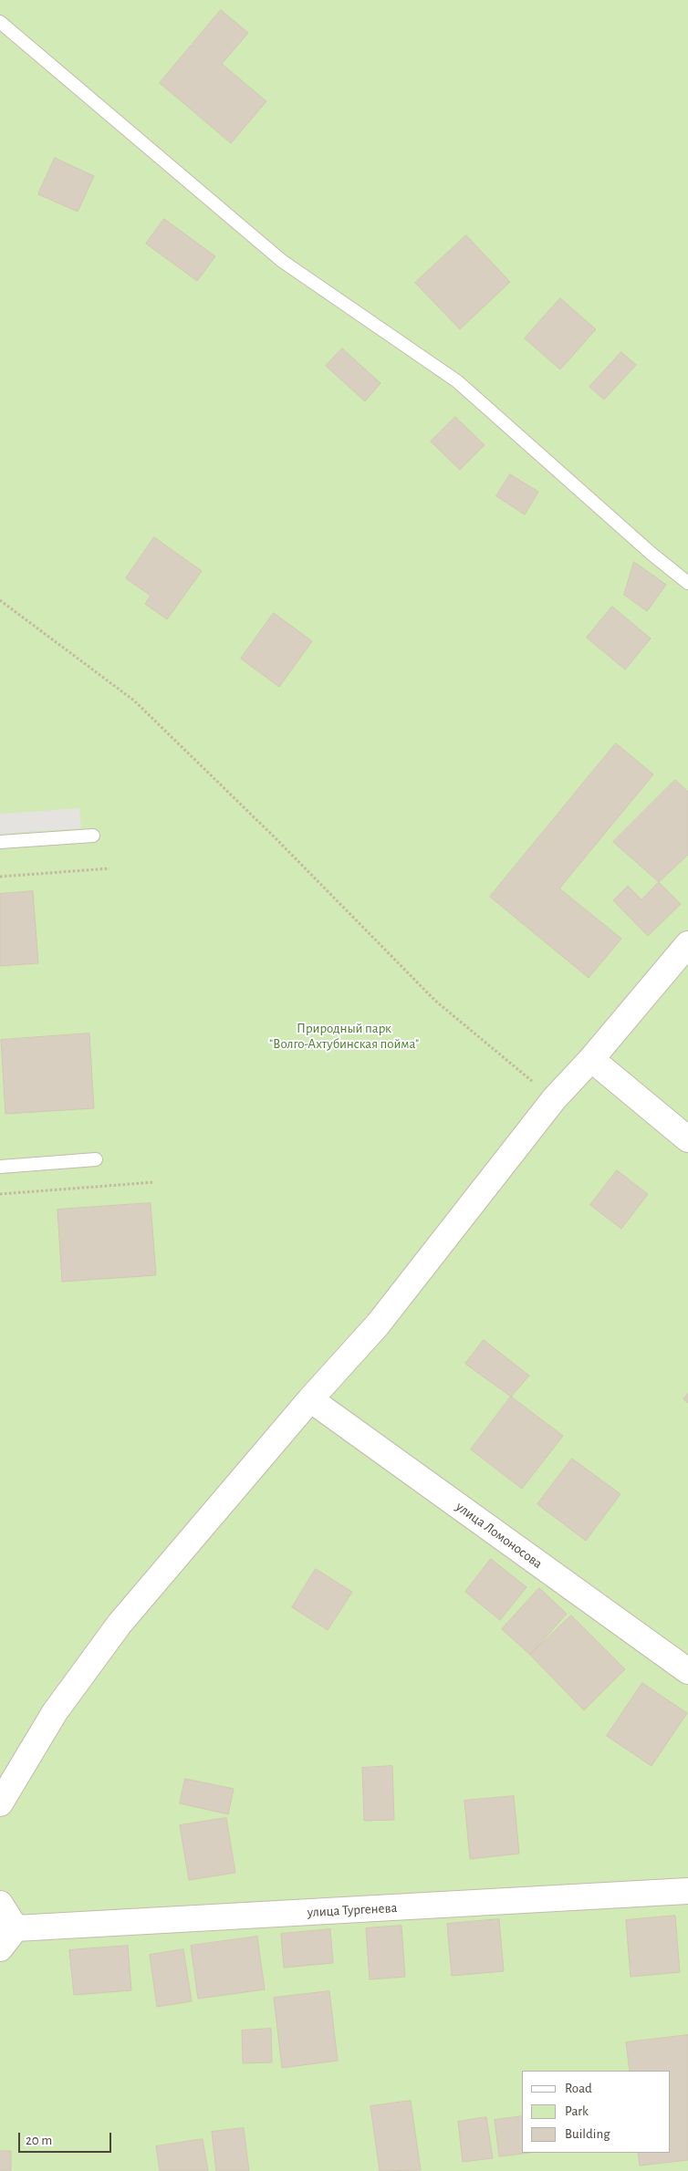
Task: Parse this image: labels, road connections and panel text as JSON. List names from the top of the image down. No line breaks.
{"streets":{"street":["улица Ломоносова","улица Тургенева"]},"parks":["Природный парк \"Волго-Ахтубинская пойма\""],"legend":["Road","Park","Building"],"scale_bar":"20 m"}
